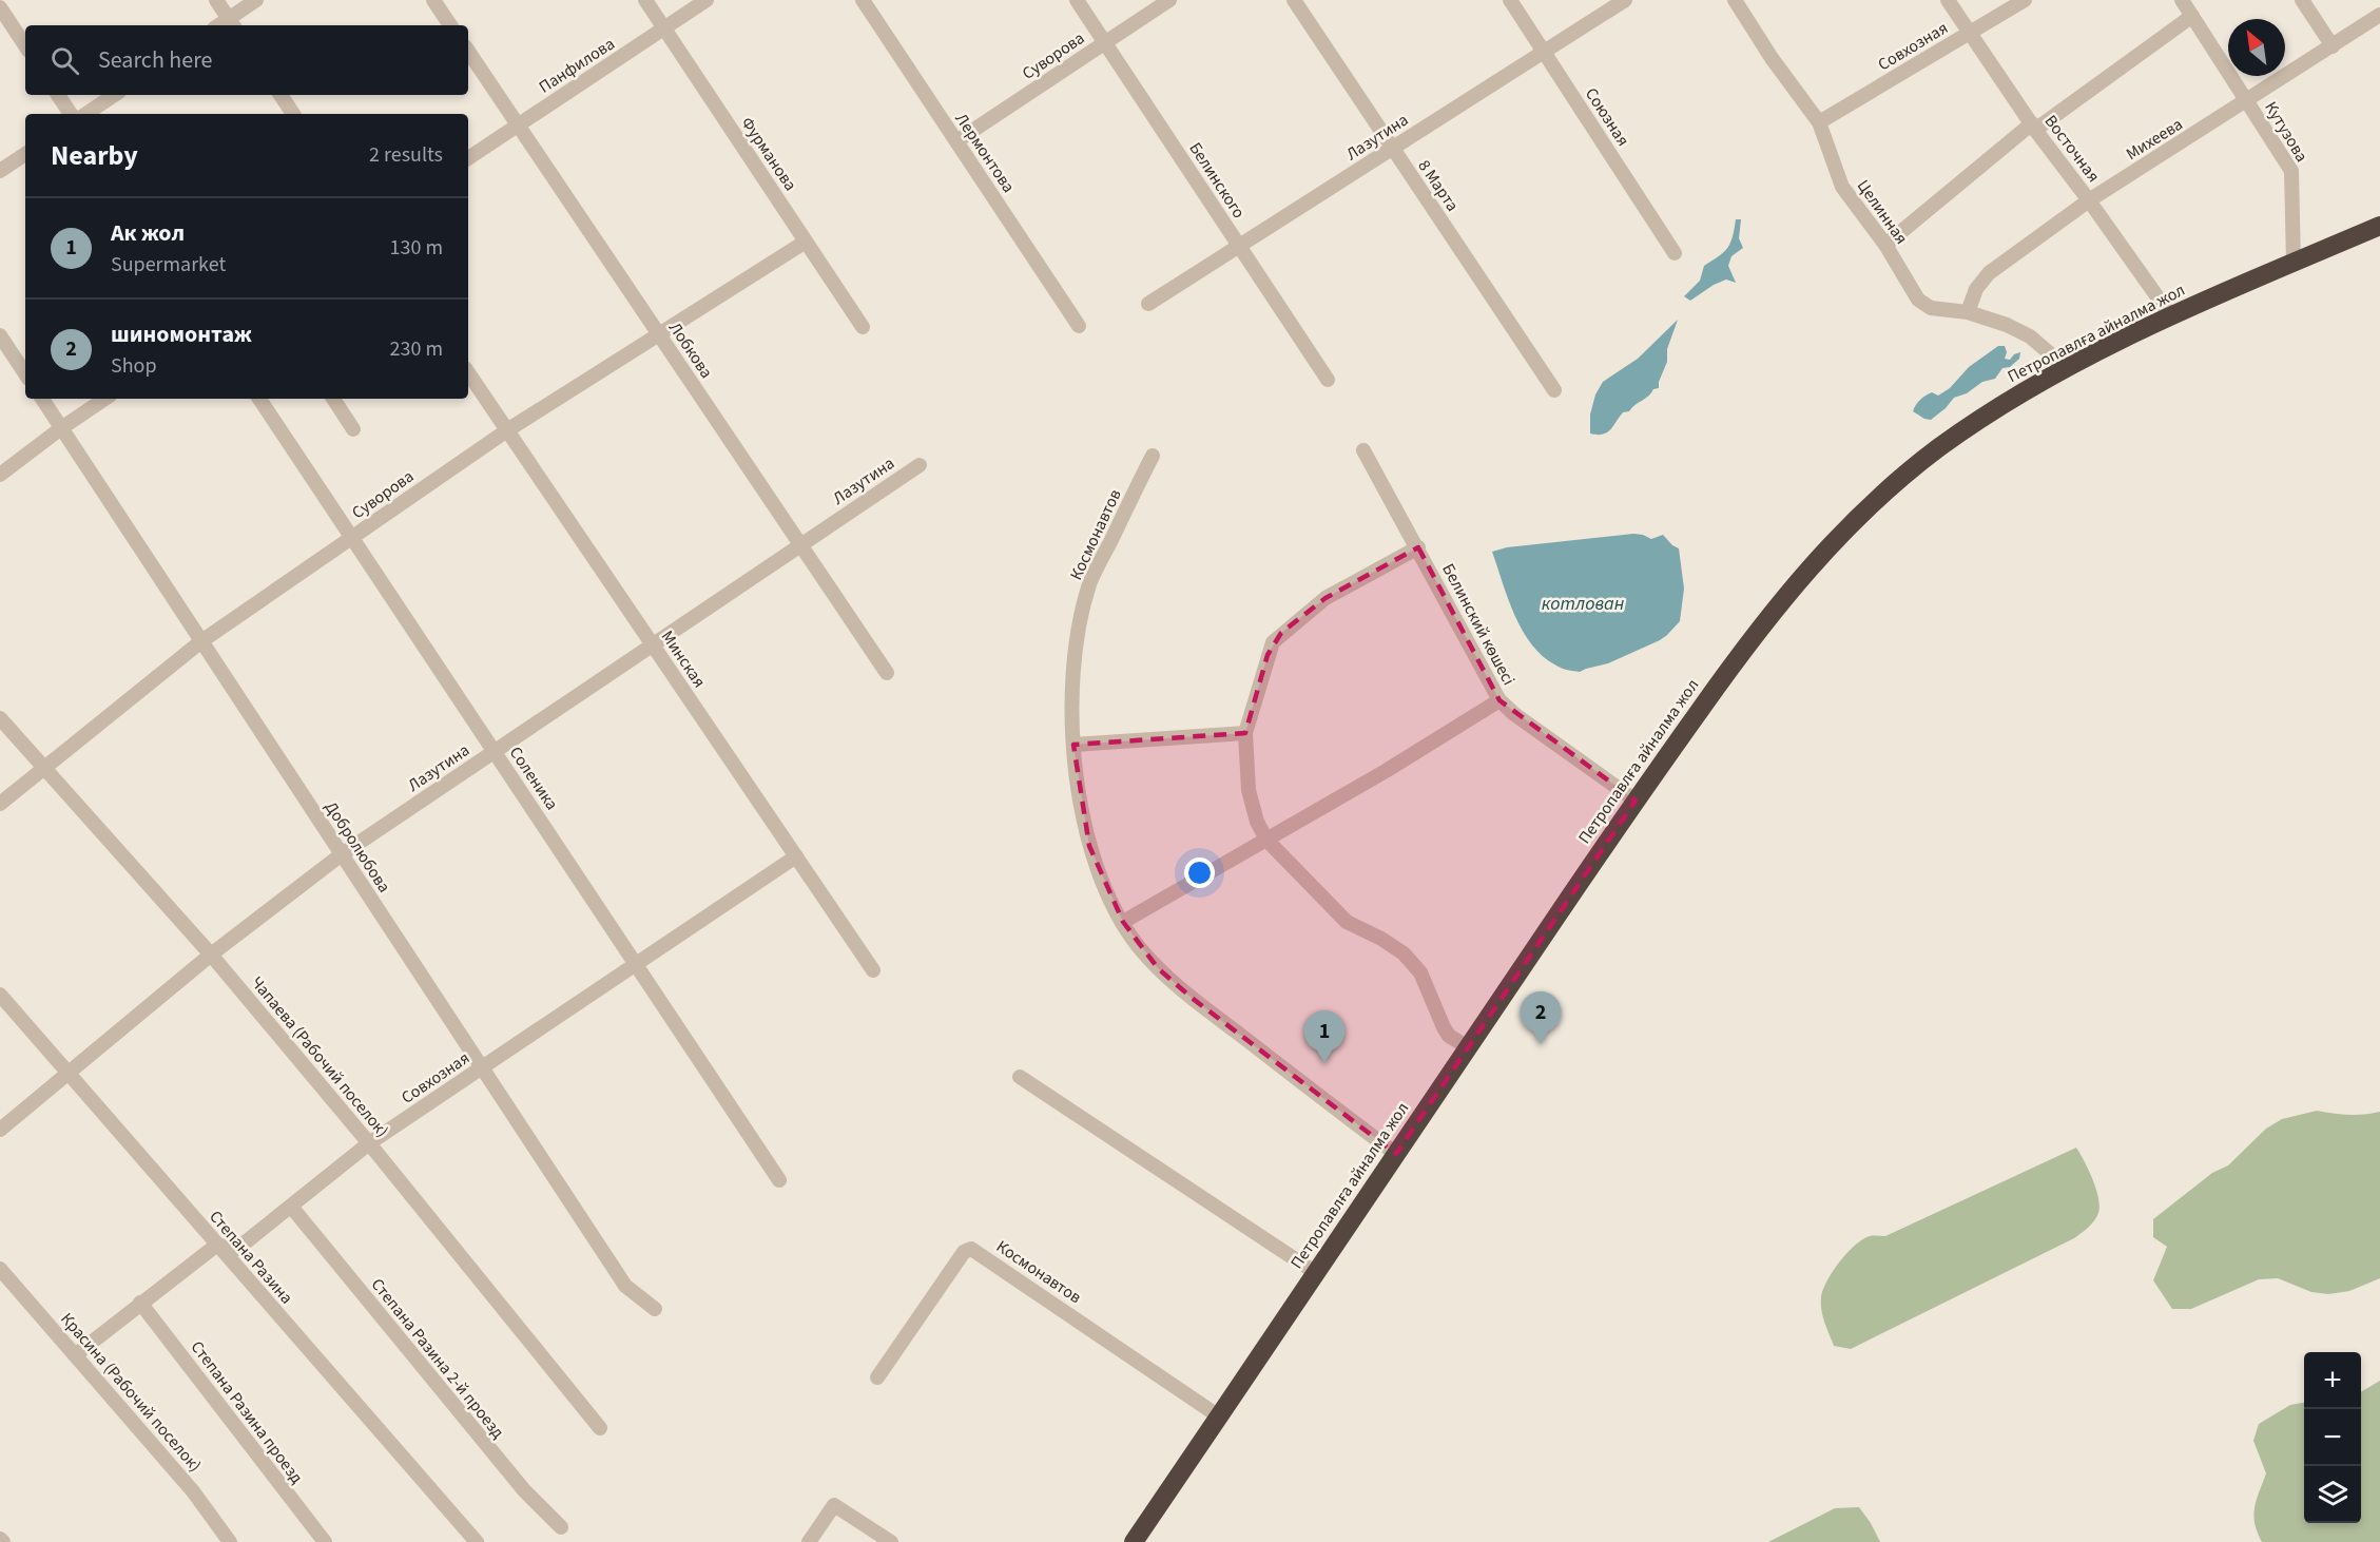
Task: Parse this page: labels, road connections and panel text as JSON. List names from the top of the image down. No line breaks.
{"streets":{"highway":["Петропавлға айналма жол"],"street":["Совхозная","Суворова","Панфилова","Союзная","Кутузова","Лазутина","Михеева","Восточная","Лермонтова","Фурманова","Белинского","8 Марта","Целинная","Лобкова","Космонавтов","Белинский көшесі","Минская","Соленика","Добролюбова","Чапаева (Рабочий поселок)","Степана Разина","Степана Разина 2-й проезд","Красина (Рабочий поселок)","Степана Разина проезд"]},"crossings":[["Совхозная","Восточная"],["Совхозная","Целинная"],["Совхозная","Минская"],["Совхозная","Соленика"],["Совхозная","Добролюбова"],["Совхозная","Чапаева (Рабочий поселок)"],["Совхозная","Степана Разина"],["Совхозная","Степана Разина 2-й проезд"],["Суворова","Лермонтова"],["Суворова","Фурманова"],["Суворова","Белинского"],["Суворова","Лобкова"],["Суворова","Минская"],["Суворова","Соленика"],["Суворова","Добролюбова"],["Суворова","Чапаева (Рабочий поселок)"],["Панфилова","Фурманова"],["Панфилова","Лобкова"],["Союзная","Лазутина"],["Кутузова","Михеева"],["Кутузова","Петропавлға айналма жол"],["Лазутина","Белинского"],["Лазутина","8 Марта"],["Лазутина","Лобкова"],["Лазутина","Минская"],["Лазутина","Соленика"],["Лазутина","Добролюбова"],["Лазутина","Чапаева (Рабочий поселок)"],["Лазутина","Степана Разина"],["Михеева","Восточная"],["Михеева","Целинная"],["Восточная","Петропавлға айналма жол"],["Целинная","Петропавлға айналма жол"],["Петропавлға айналма жол","Космонавтов"],["Петропавлға айналма жол","Белинский көшесі"]],"water":["котлован"],"north":"top left","page":{"search":"Search here","heading":["Nearby","2 results"],"list":[{"mark":"1","name":"Ак жол","note":"Supermarket","value":"130 m"},{"mark":"2","name":"шиномонтаж","note":"Shop","value":"230 m"}],"pins":["2","1"],"map_buttons":["+","−"]}}
